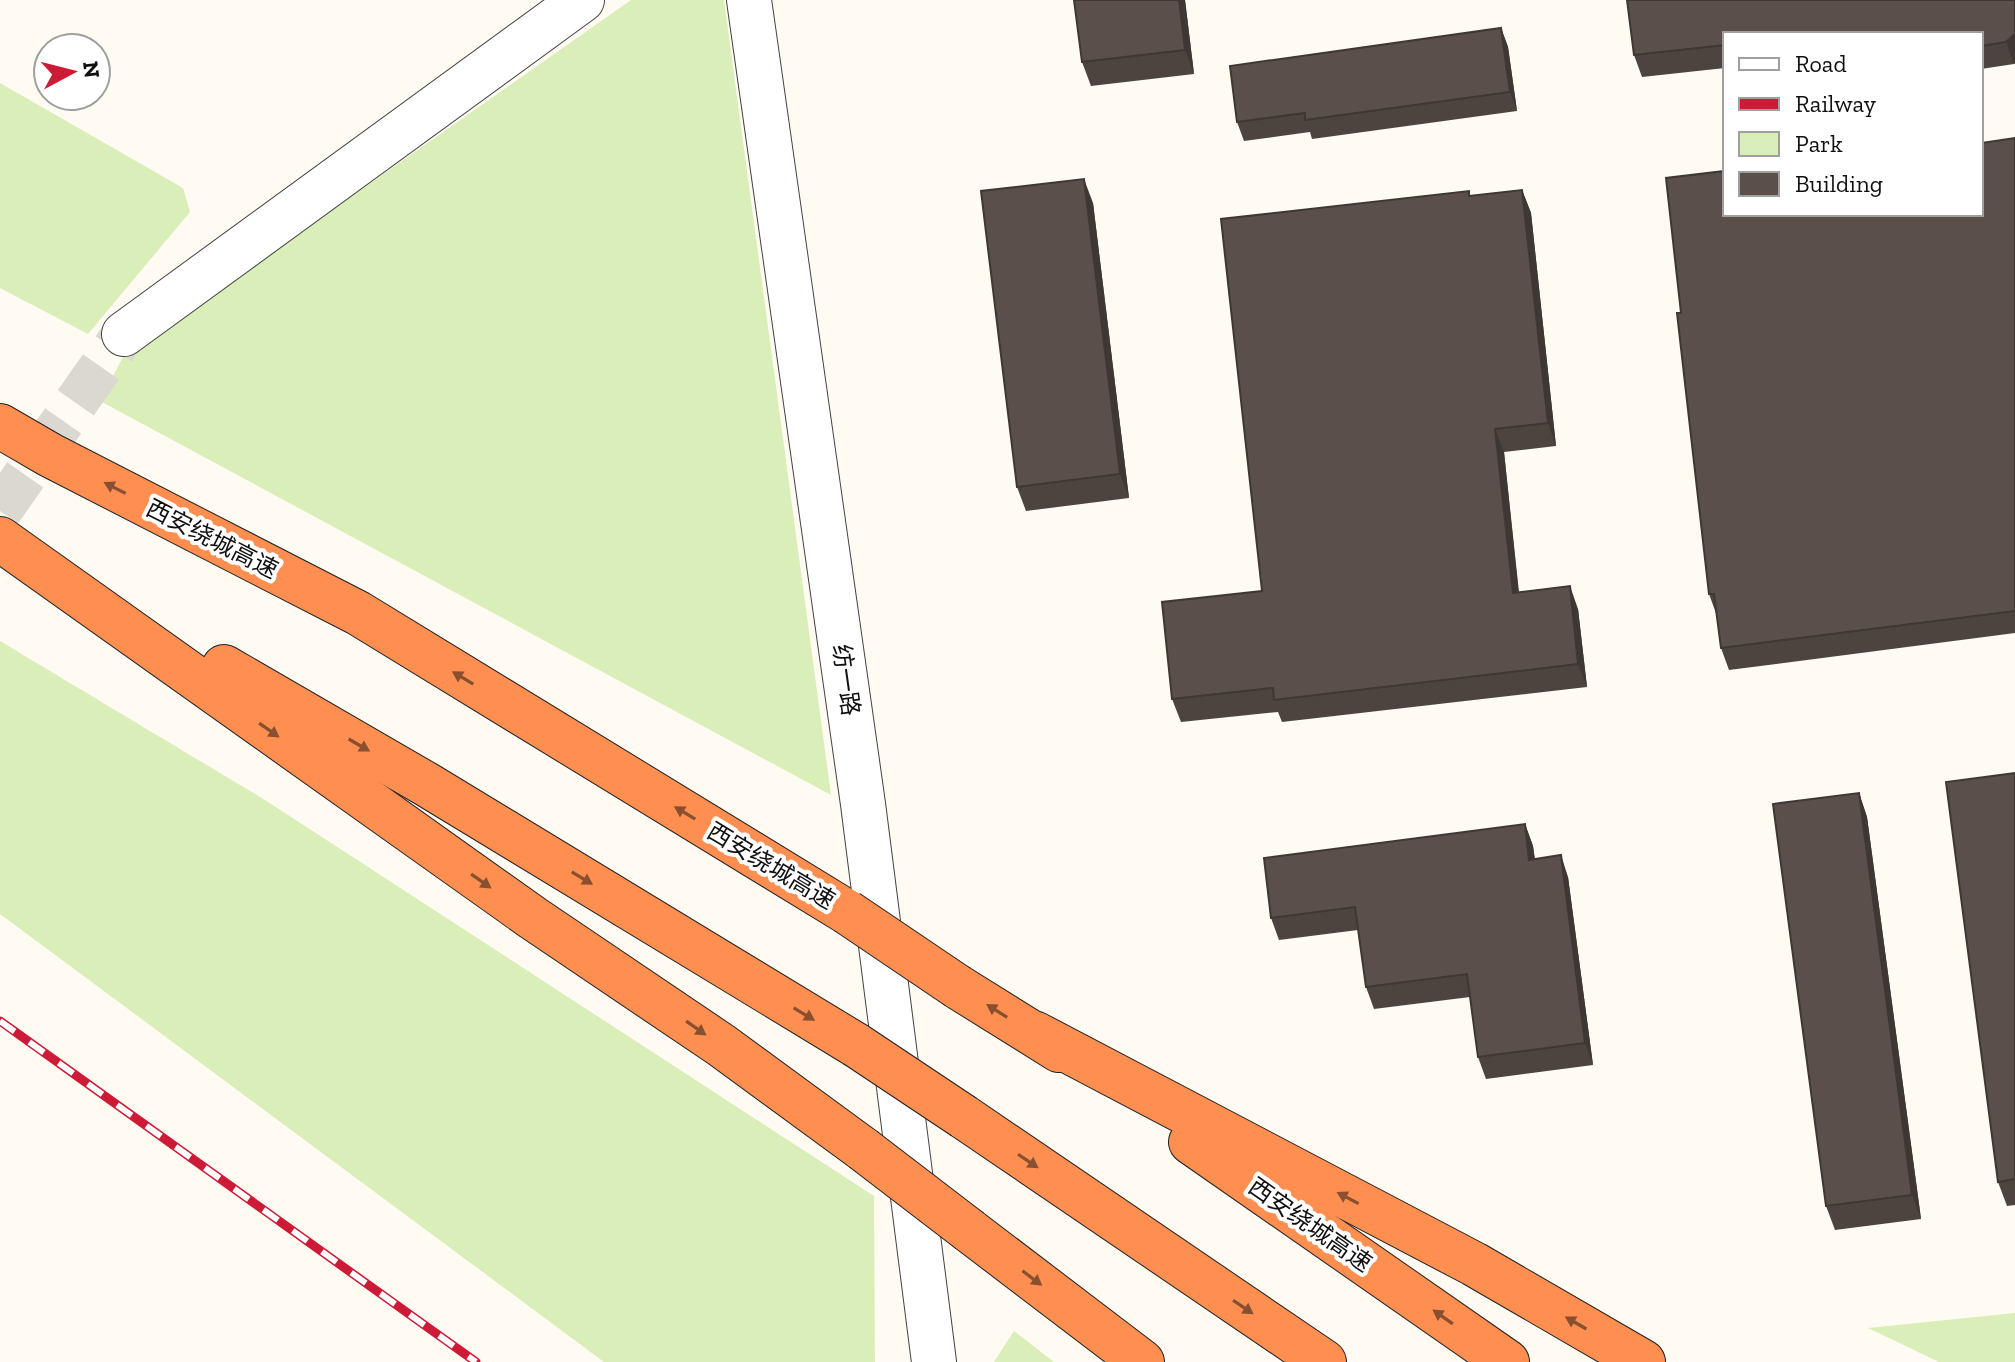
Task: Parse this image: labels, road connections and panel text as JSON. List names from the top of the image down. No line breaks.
{"streets":{"highway":["西安绕城高速"],"street":["纺一路"]},"legend":["Road","Railway","Park","Building"],"north":"right"}
